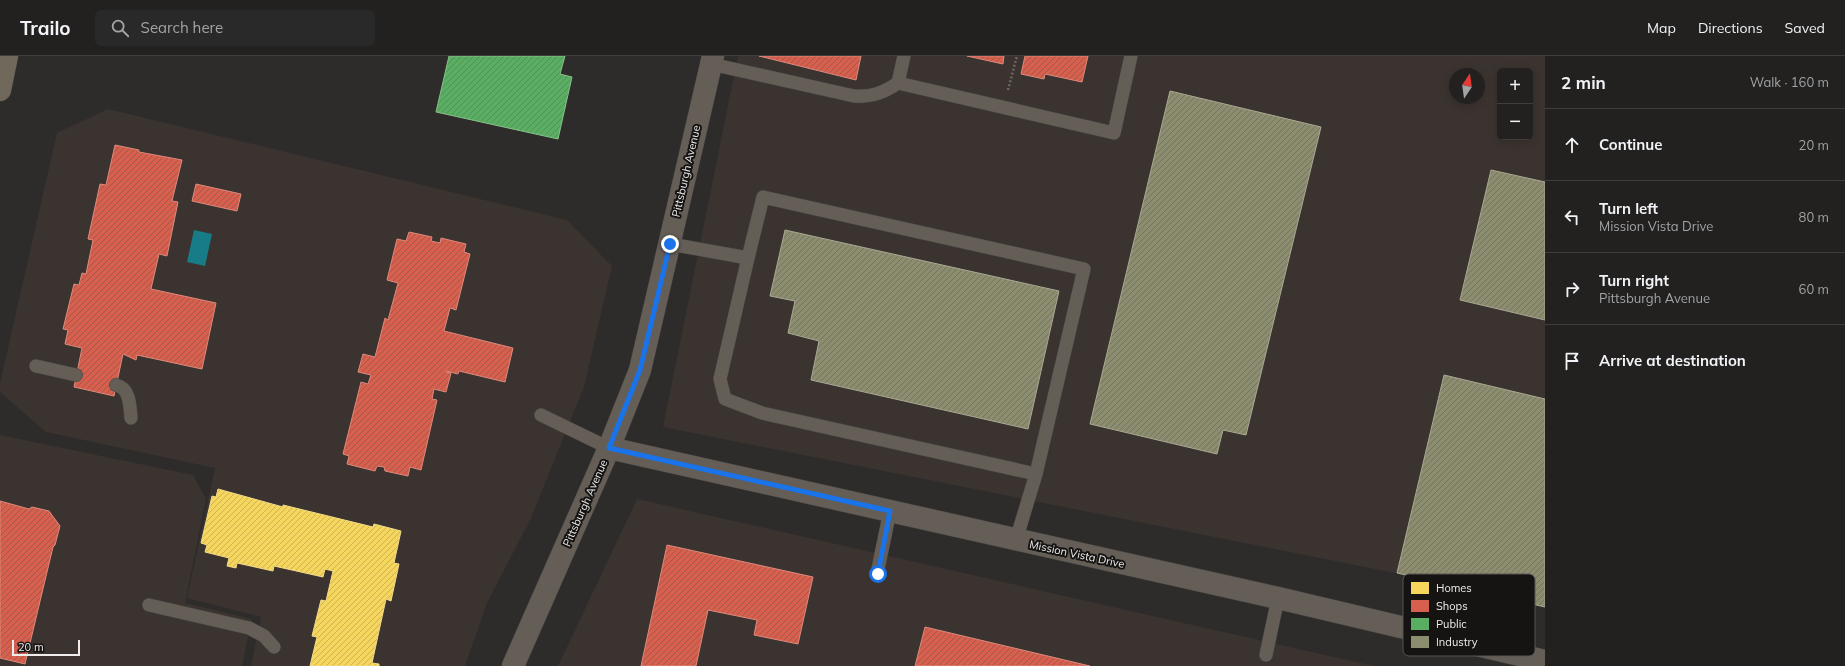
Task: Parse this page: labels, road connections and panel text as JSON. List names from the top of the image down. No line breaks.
{"streets":{"street":["Pittsburgh Avenue","Mission Vista Drive"]},"crossings":[["Pittsburgh Avenue","Mission Vista Drive"]],"legend":["Homes","Shops","Public","Industry"],"scale_bar":"20 m","north":"top","page":{"header":"Trailo","search":"Search here","nav":["Map","Directions","Saved"],"heading":["2 min","Walk · 160 m"],"map_buttons":["+","−"],"list":[["Continue","20 m"],["Turn left","Mission Vista Drive","80 m"],["Turn right","Pittsburgh Avenue","60 m"],"Arrive at destination"],"scale":"20 m"}}
